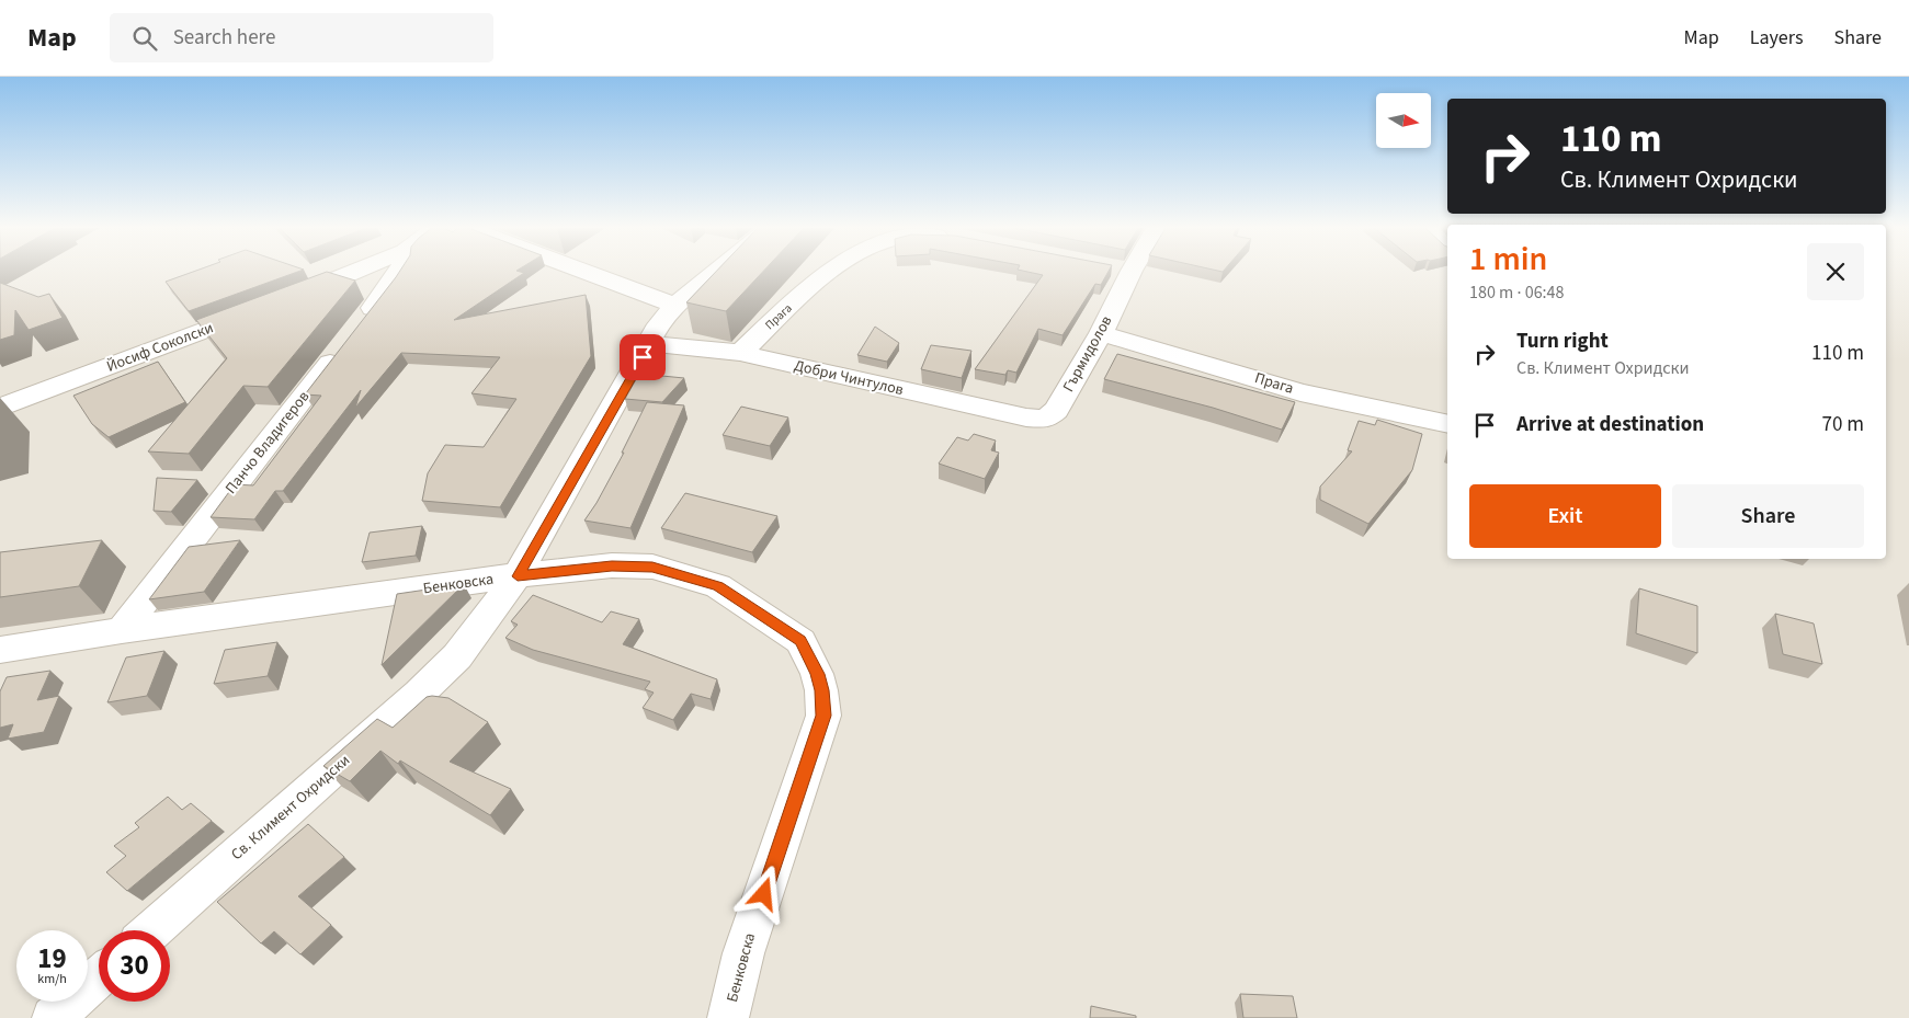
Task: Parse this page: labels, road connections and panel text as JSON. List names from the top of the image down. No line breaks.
{"streets":{"street":["Прага","Йосиф Соколски","Гърмидолов","Добри Чинтулов","Панчо Владигеров","Бенковска","Св. Климент Охридски"]},"crossings":[["Прага","Гърмидолов"],["Прага","Добри Чинтулов"],["Гърмидолов","Добри Чинтулов"],["Добри Чинтулов","Св. Климент Охридски"],["Панчо Владигеров","Бенковска"],["Бенковска","Св. Климент Охридски"]],"north":"right","page":{"header":"Map","search":"Search here","nav":["Map","Layers","Share"],"turn":["110 m","Св. Климент Охридски"],"heading":["1 min","180 m · 06:48"],"list":[{"name":"Turn right","note":"Св. Климент Охридски","value":"110 m"},{"name":"Arrive at destination","value":"70 m"}],"buttons":["Exit","Share"],"speed":"19 km/h","limit":"30"}}
